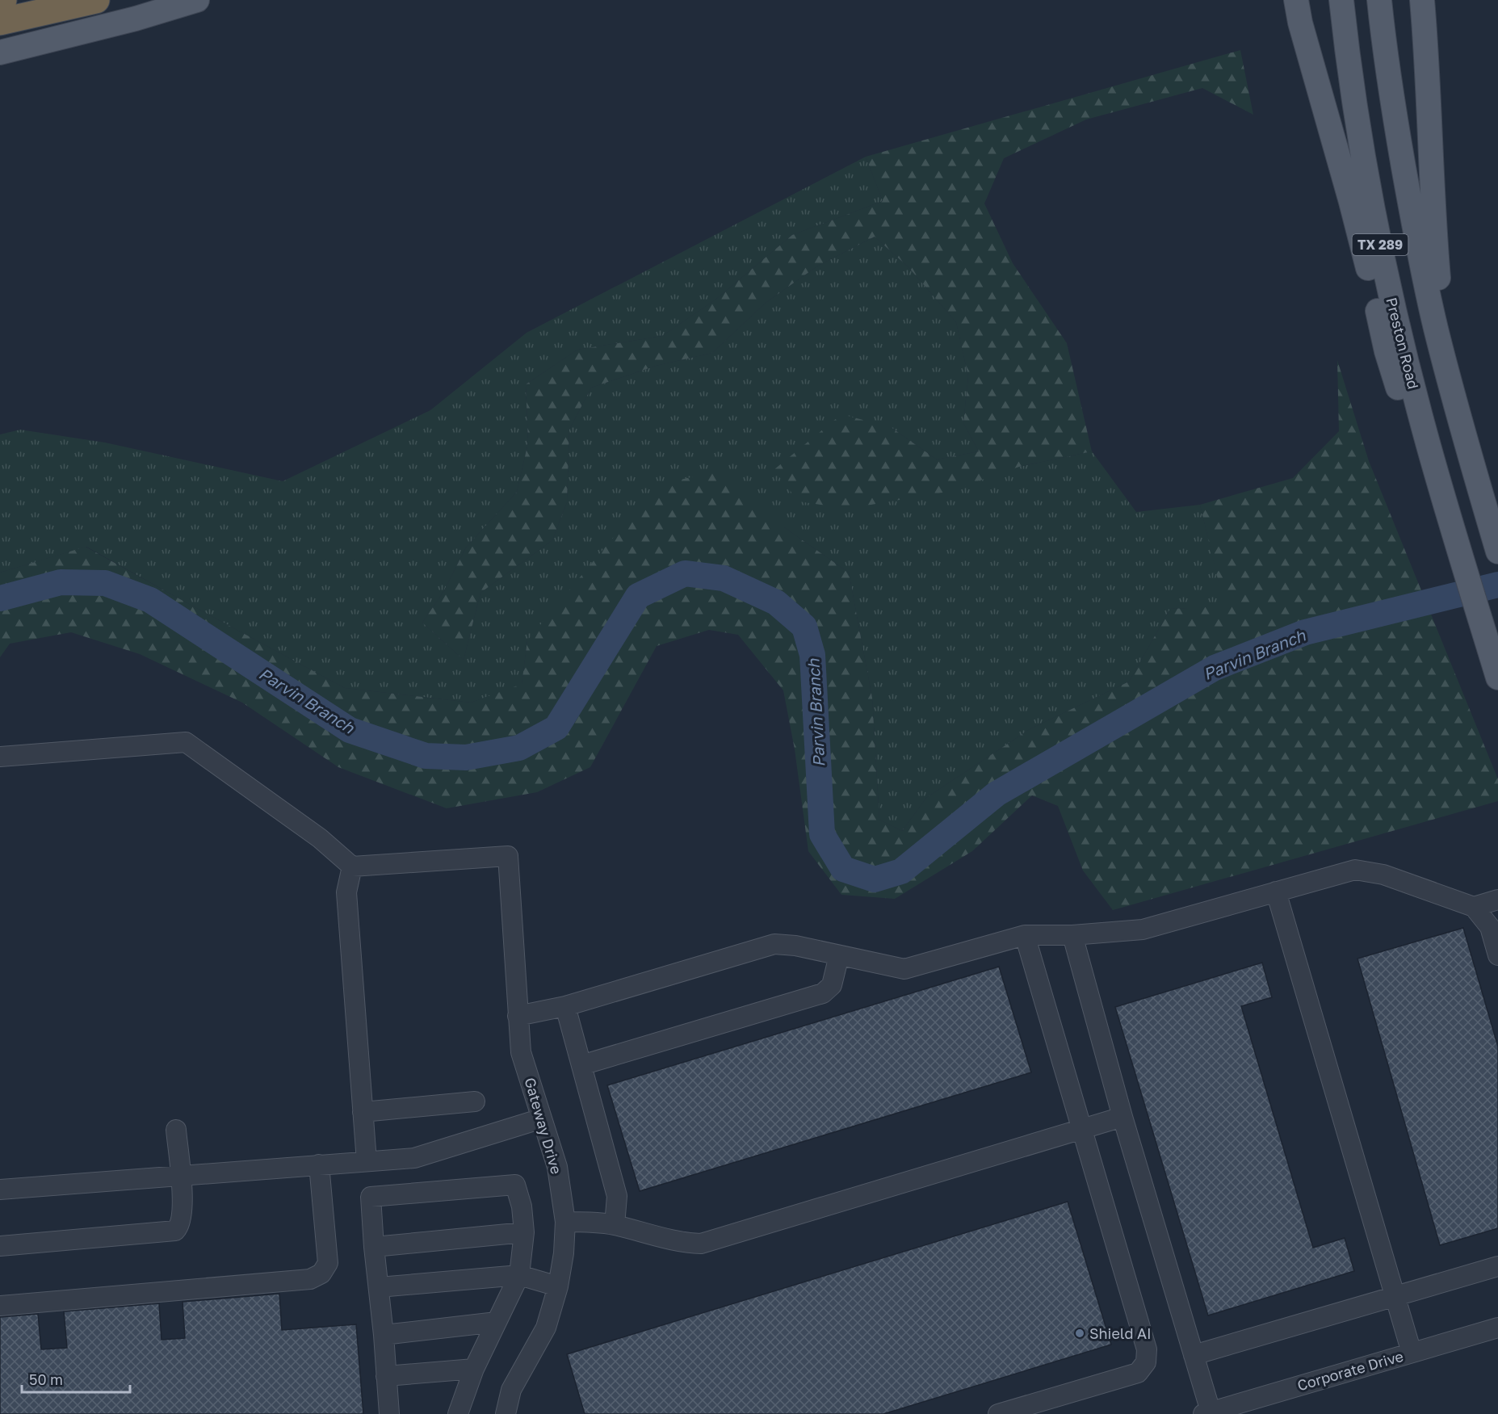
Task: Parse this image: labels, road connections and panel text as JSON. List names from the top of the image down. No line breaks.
{"streets":{"main road":["TX 289","Preston Road"],"street":["Gateway Drive","Corporate Drive"]},"water":["Parvin Branch"],"places":["Shield AI"],"scale_bar":"50 m"}
